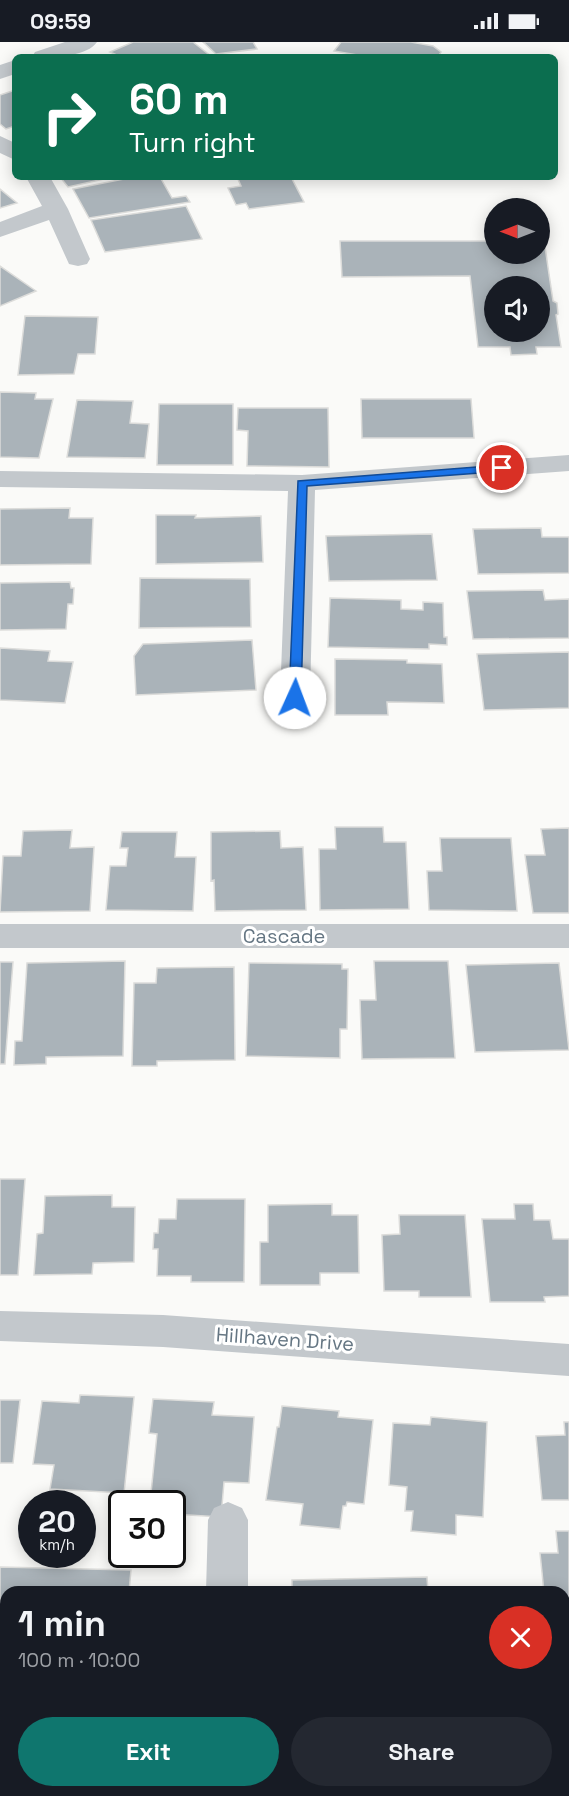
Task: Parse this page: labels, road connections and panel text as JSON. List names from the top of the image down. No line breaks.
{"streets":{"street":["Cascade","Hillhaven Drive"]},"north":"left","page":{"status":"09:59","turn":["60 m","Turn right"],"speed":"20 km/h","limit":"30","heading":["1 min","100 m · 10:00"],"buttons":["Exit","Share"]}}
